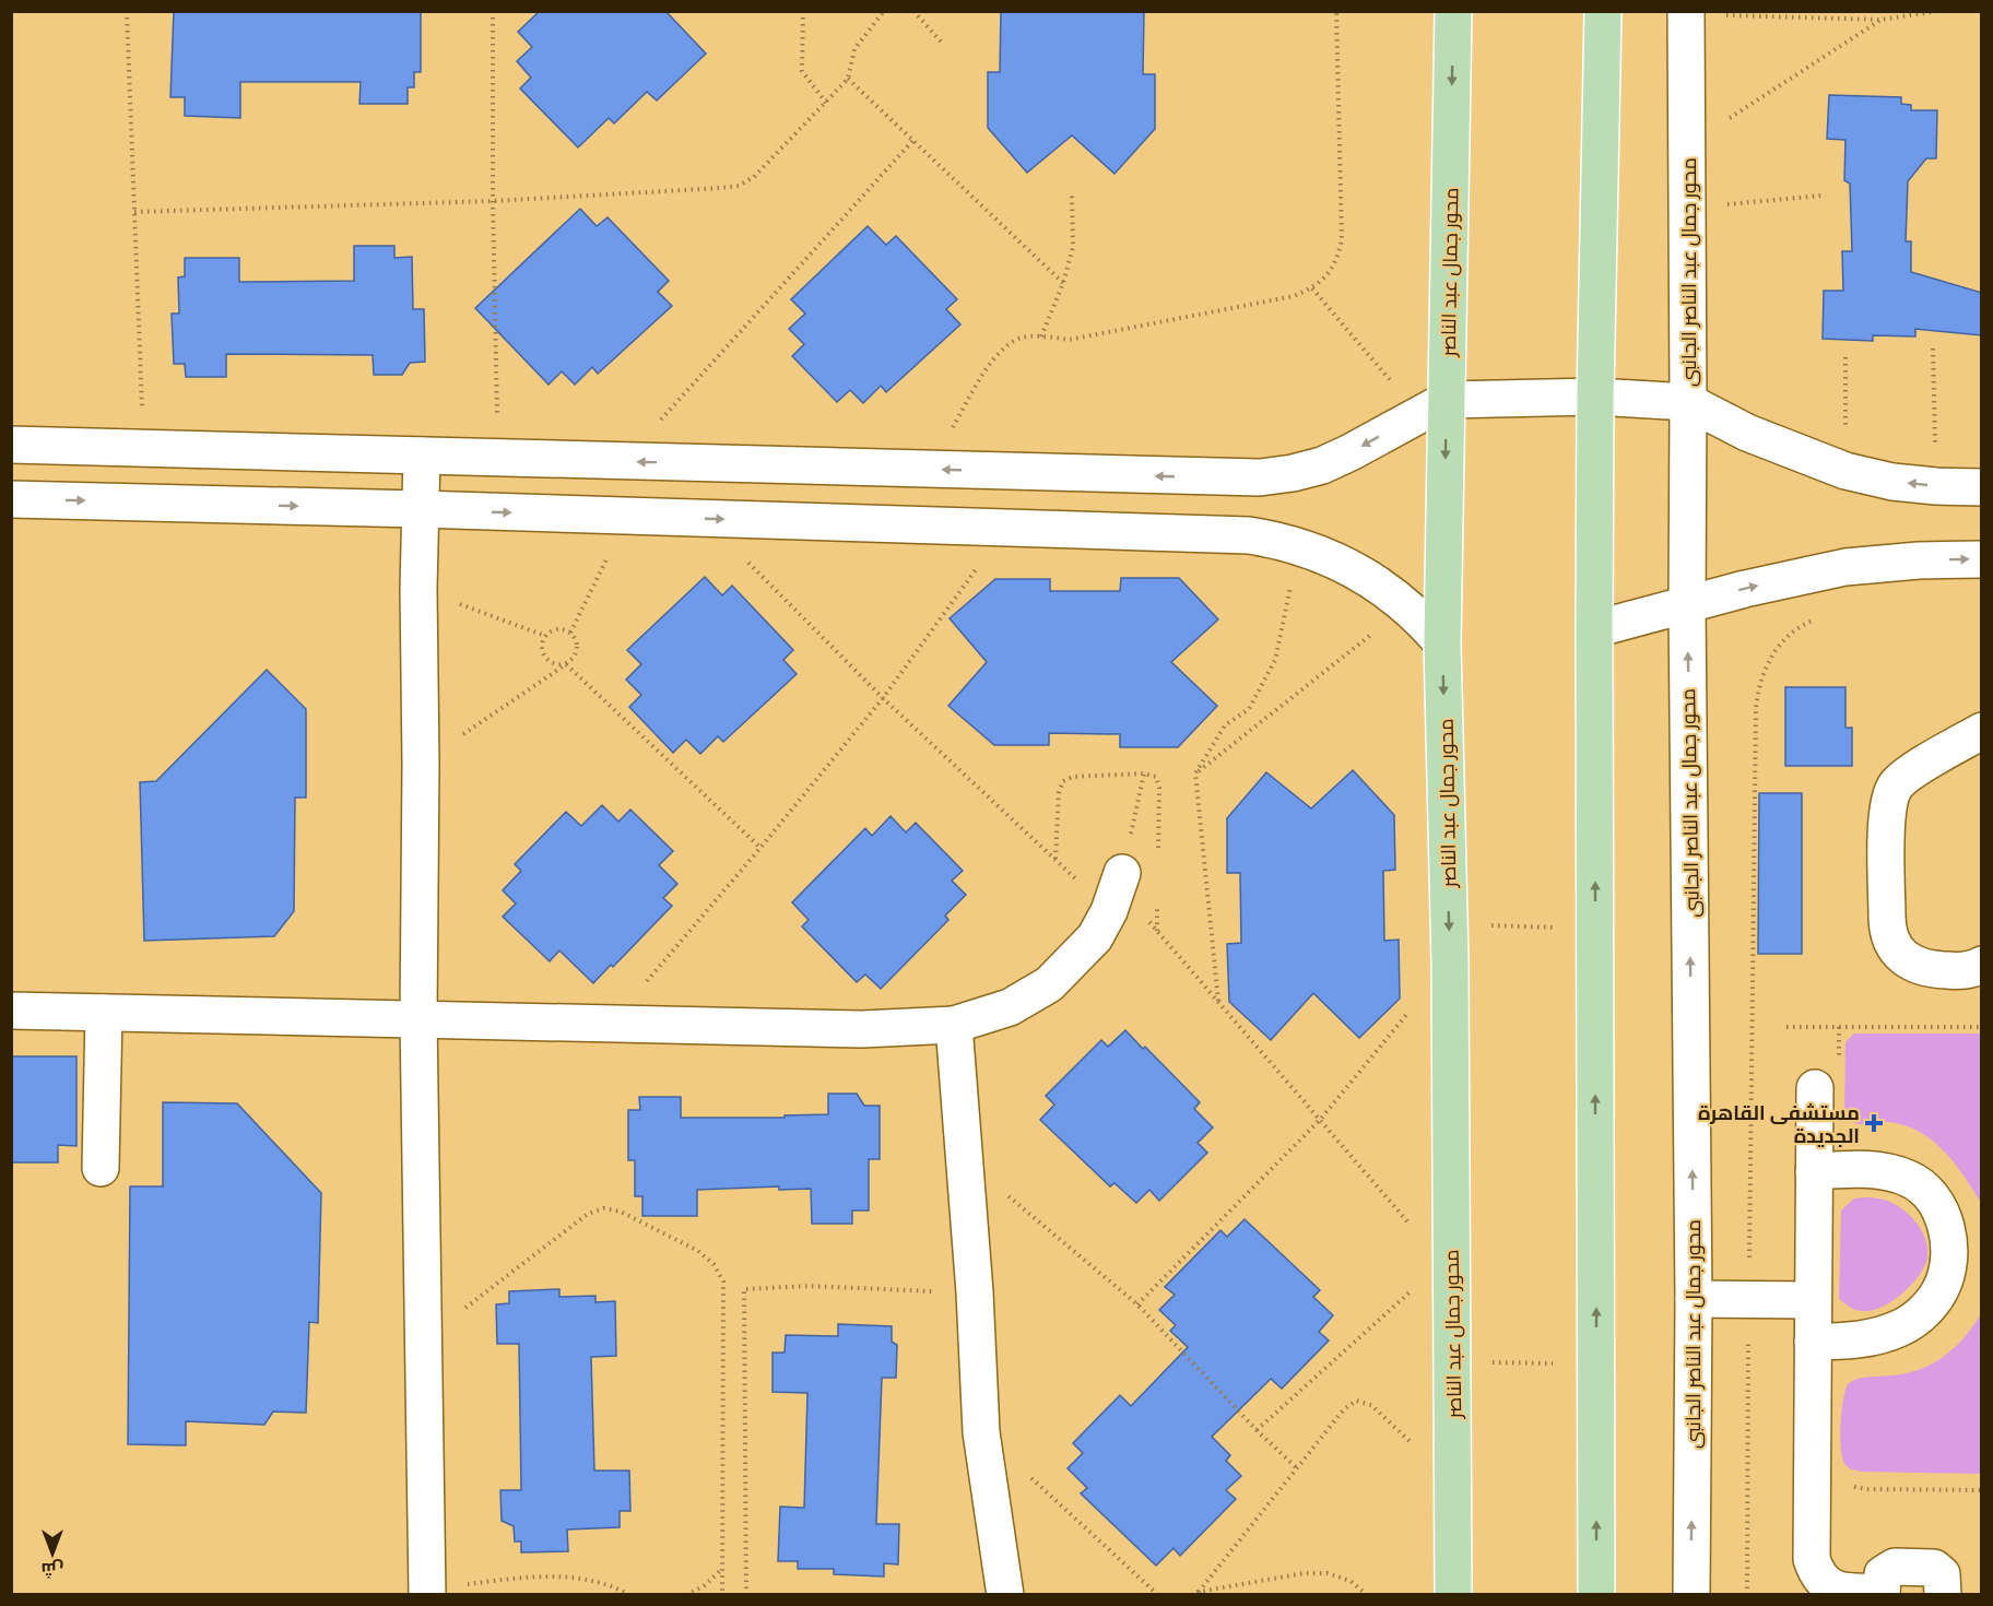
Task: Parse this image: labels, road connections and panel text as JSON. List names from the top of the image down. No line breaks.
{"streets":{"main road":["محور جمال عبد الناصر"],"street":["محور جمال عبد الناصر الجانبى"]},"one_way":["محور جمال عبد الناصر الجانبى"],"places":{"health":["مستشفى القاهرة الجديدة"]},"north":"bottom"}
